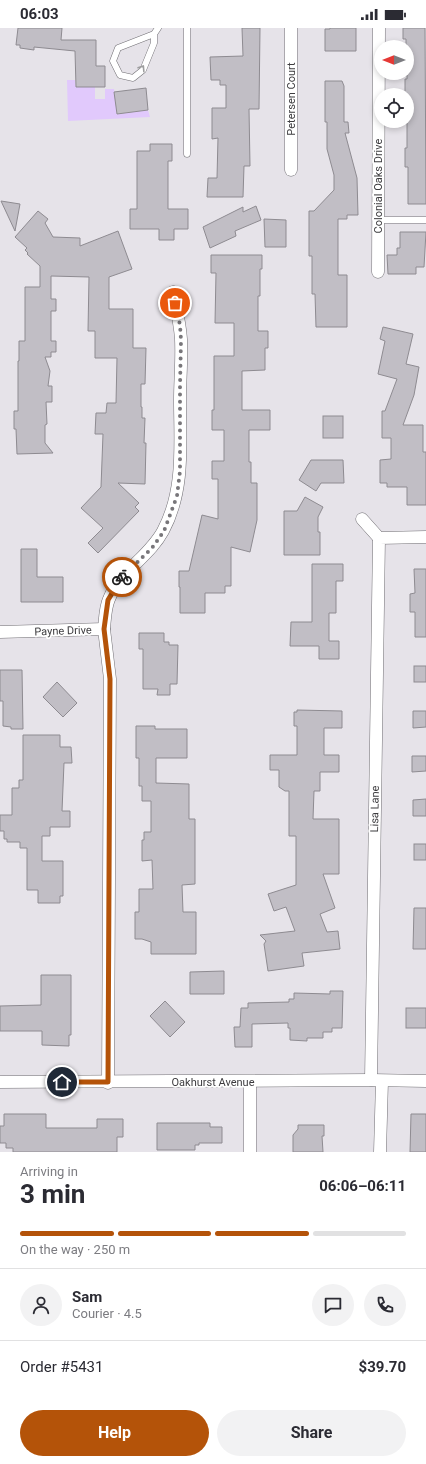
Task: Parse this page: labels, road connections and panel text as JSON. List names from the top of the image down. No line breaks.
{"streets":{"street":["Petersen Court","Colonial Oaks Drive","Payne Drive","Lisa Lane","Oakhurst Avenue"]},"crossings":[["Payne Drive","Oakhurst Avenue"],["Lisa Lane","Oakhurst Avenue"]],"north":"left","page":{"status":"06:03","heading":["3 min","Arriving in","06:06–06:11"],"panel":["Sam","Courier · 4.5","Order #5431","$39.70"],"bar":"On the way · 250 m","buttons":["Help","Share"]}}
